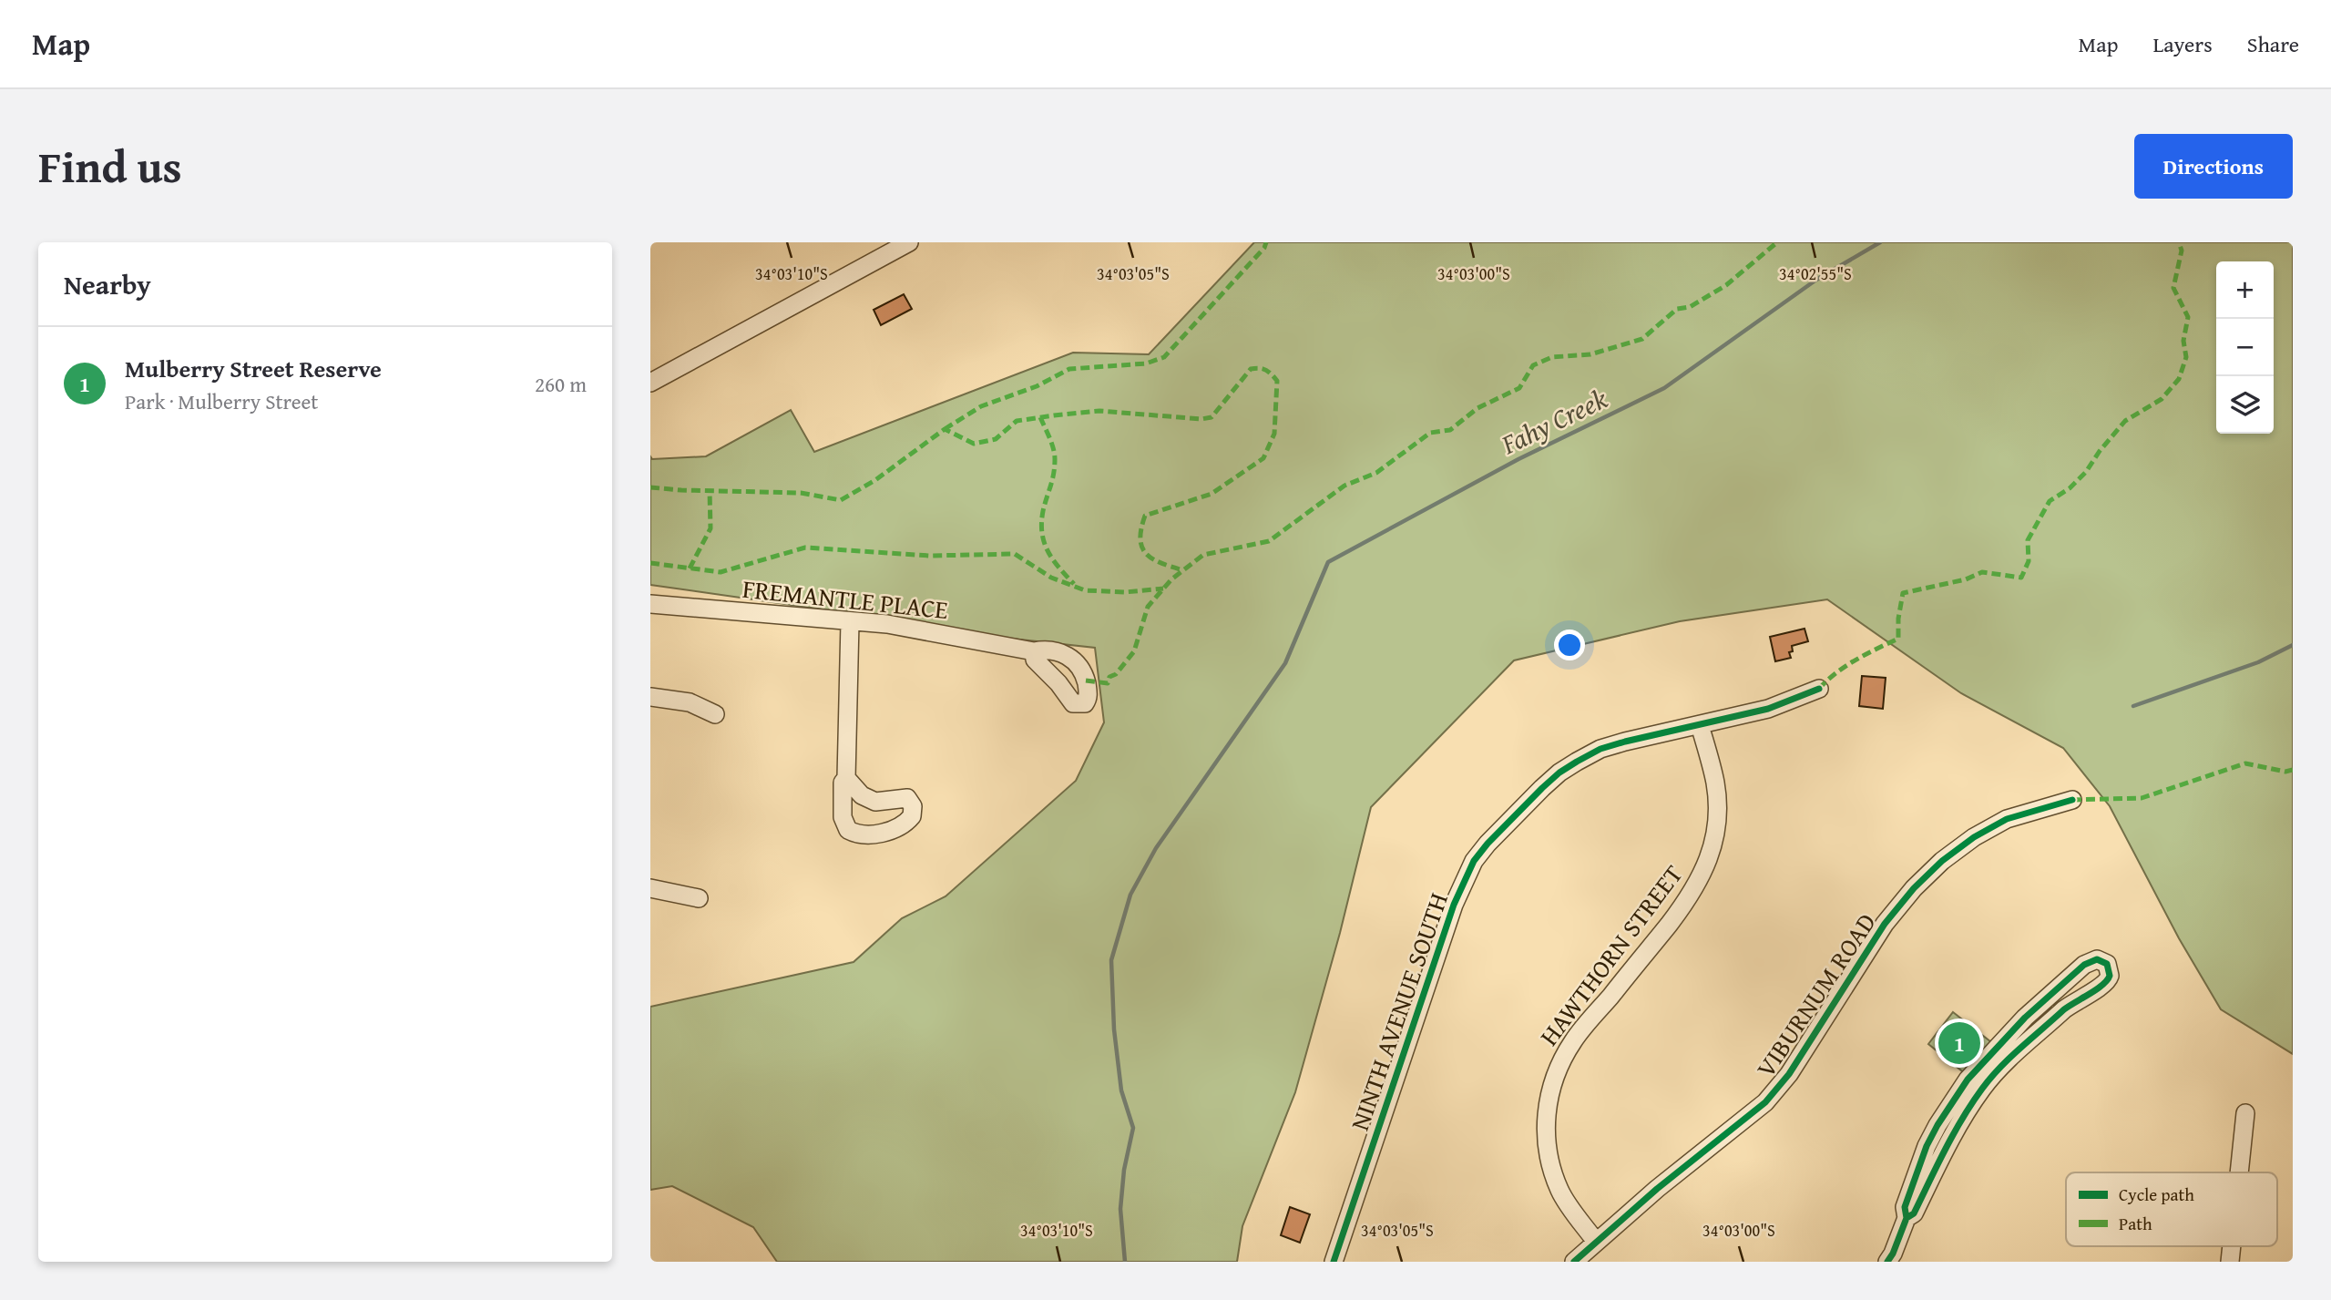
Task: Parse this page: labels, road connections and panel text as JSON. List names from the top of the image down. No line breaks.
{"streets":{"street":["FREMANTLE PLACE","HAWTHORN STREET","VIBURNUM ROAD","NINTH AVENUE SOUTH"]},"crossings":[["HAWTHORN STREET","VIBURNUM ROAD"],["HAWTHORN STREET","NINTH AVENUE SOUTH"]],"water":["Fahy Creek"],"legend":["Cycle path","Path"],"page":{"header":"Map","nav":["Map","Layers","Share"],"title":"Find us","buttons":"Directions","heading":"Nearby","map_buttons":["+","−"],"list":[{"mark":"1","name":"Mulberry Street Reserve","note":"Park · Mulberry Street","value":"260 m"}],"pins":"1"},"coordinates":["34°03'10\"S","34°03'05\"S","34°03'00\"S","34°02'55\"S"]}
